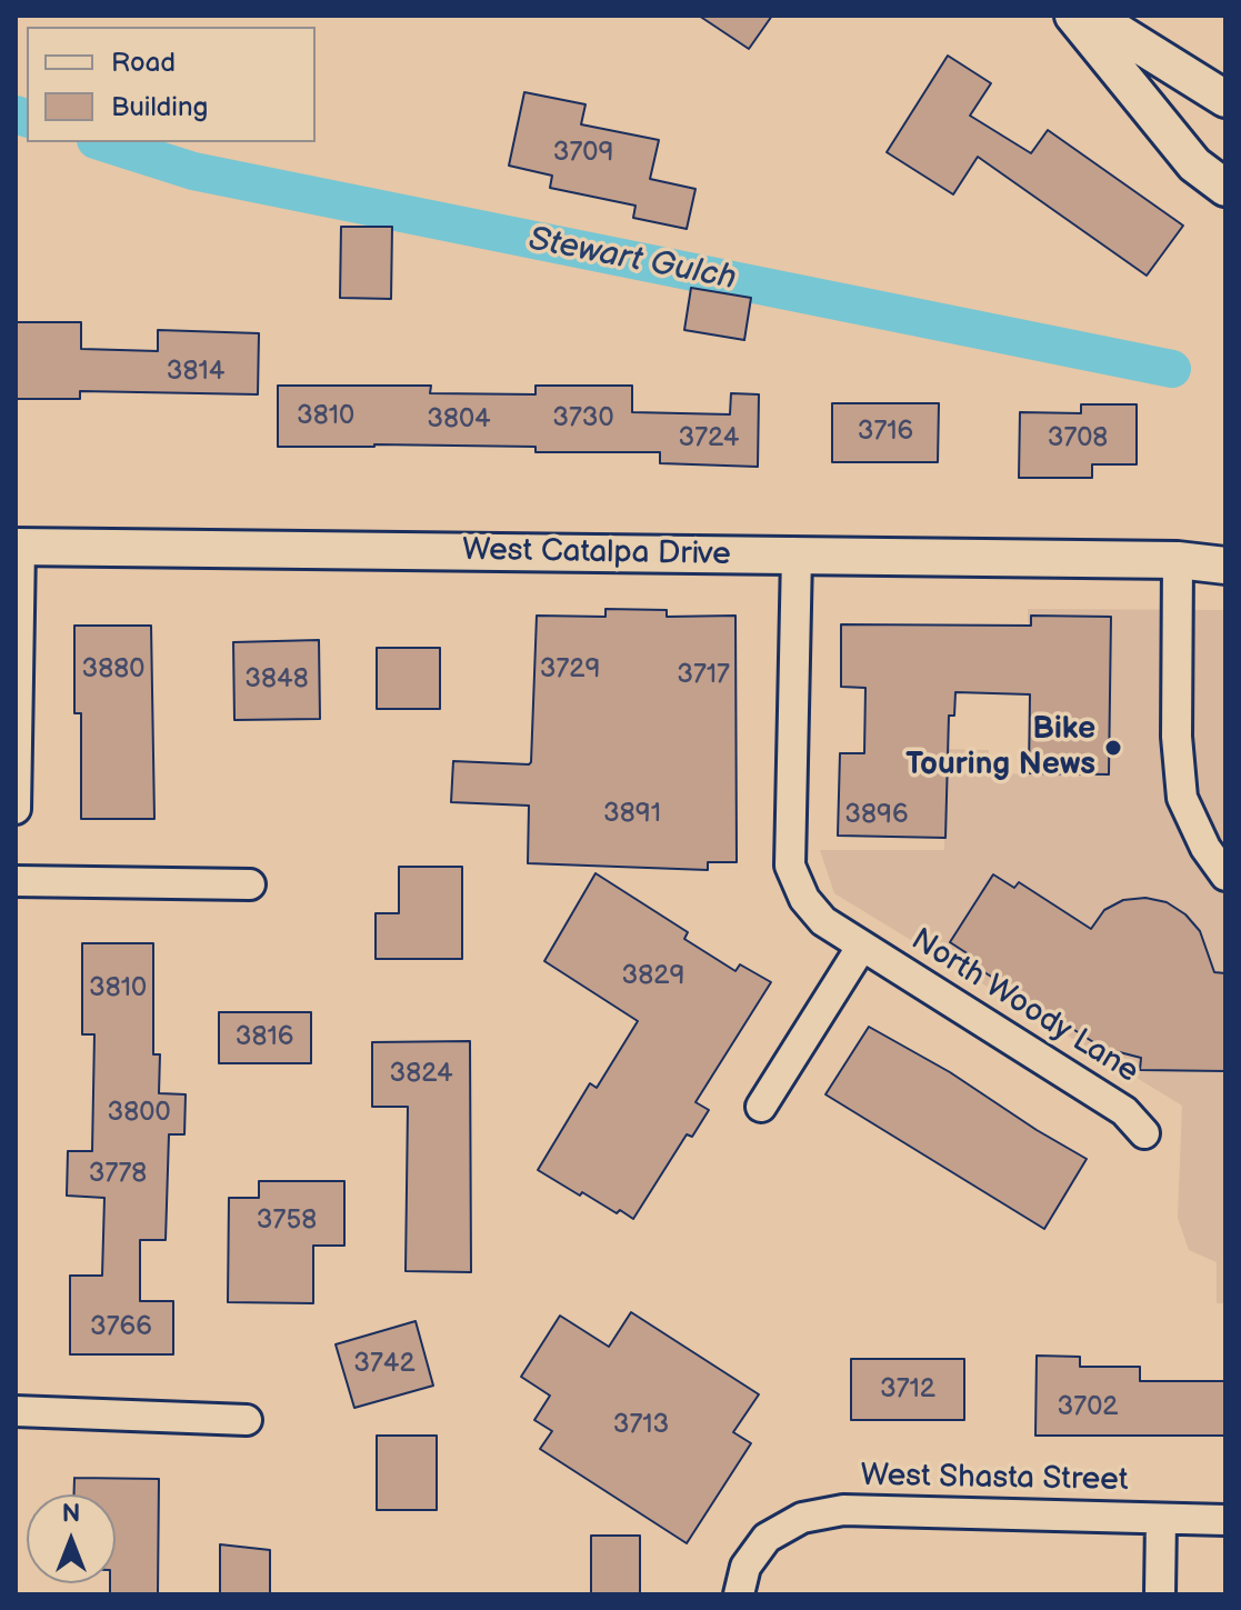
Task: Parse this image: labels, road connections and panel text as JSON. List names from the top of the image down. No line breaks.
{"streets":{"street":["West Catalpa Drive","North Woody Lane","West Shasta Street"]},"crossings":[["West Catalpa Drive","North Woody Lane"]],"water":["Stewart Gulch"],"places":["Bike Touring News"],"house_numbers":["3709","3814","3810","3730","3804","3716","3724","3708","3880","3729","3717","3848","3891","3896","3829","3810","3816","3824","3800","3778","3758","3766","3742","3712","3702","3713"],"legend":["Road","Building"],"north":"top"}
